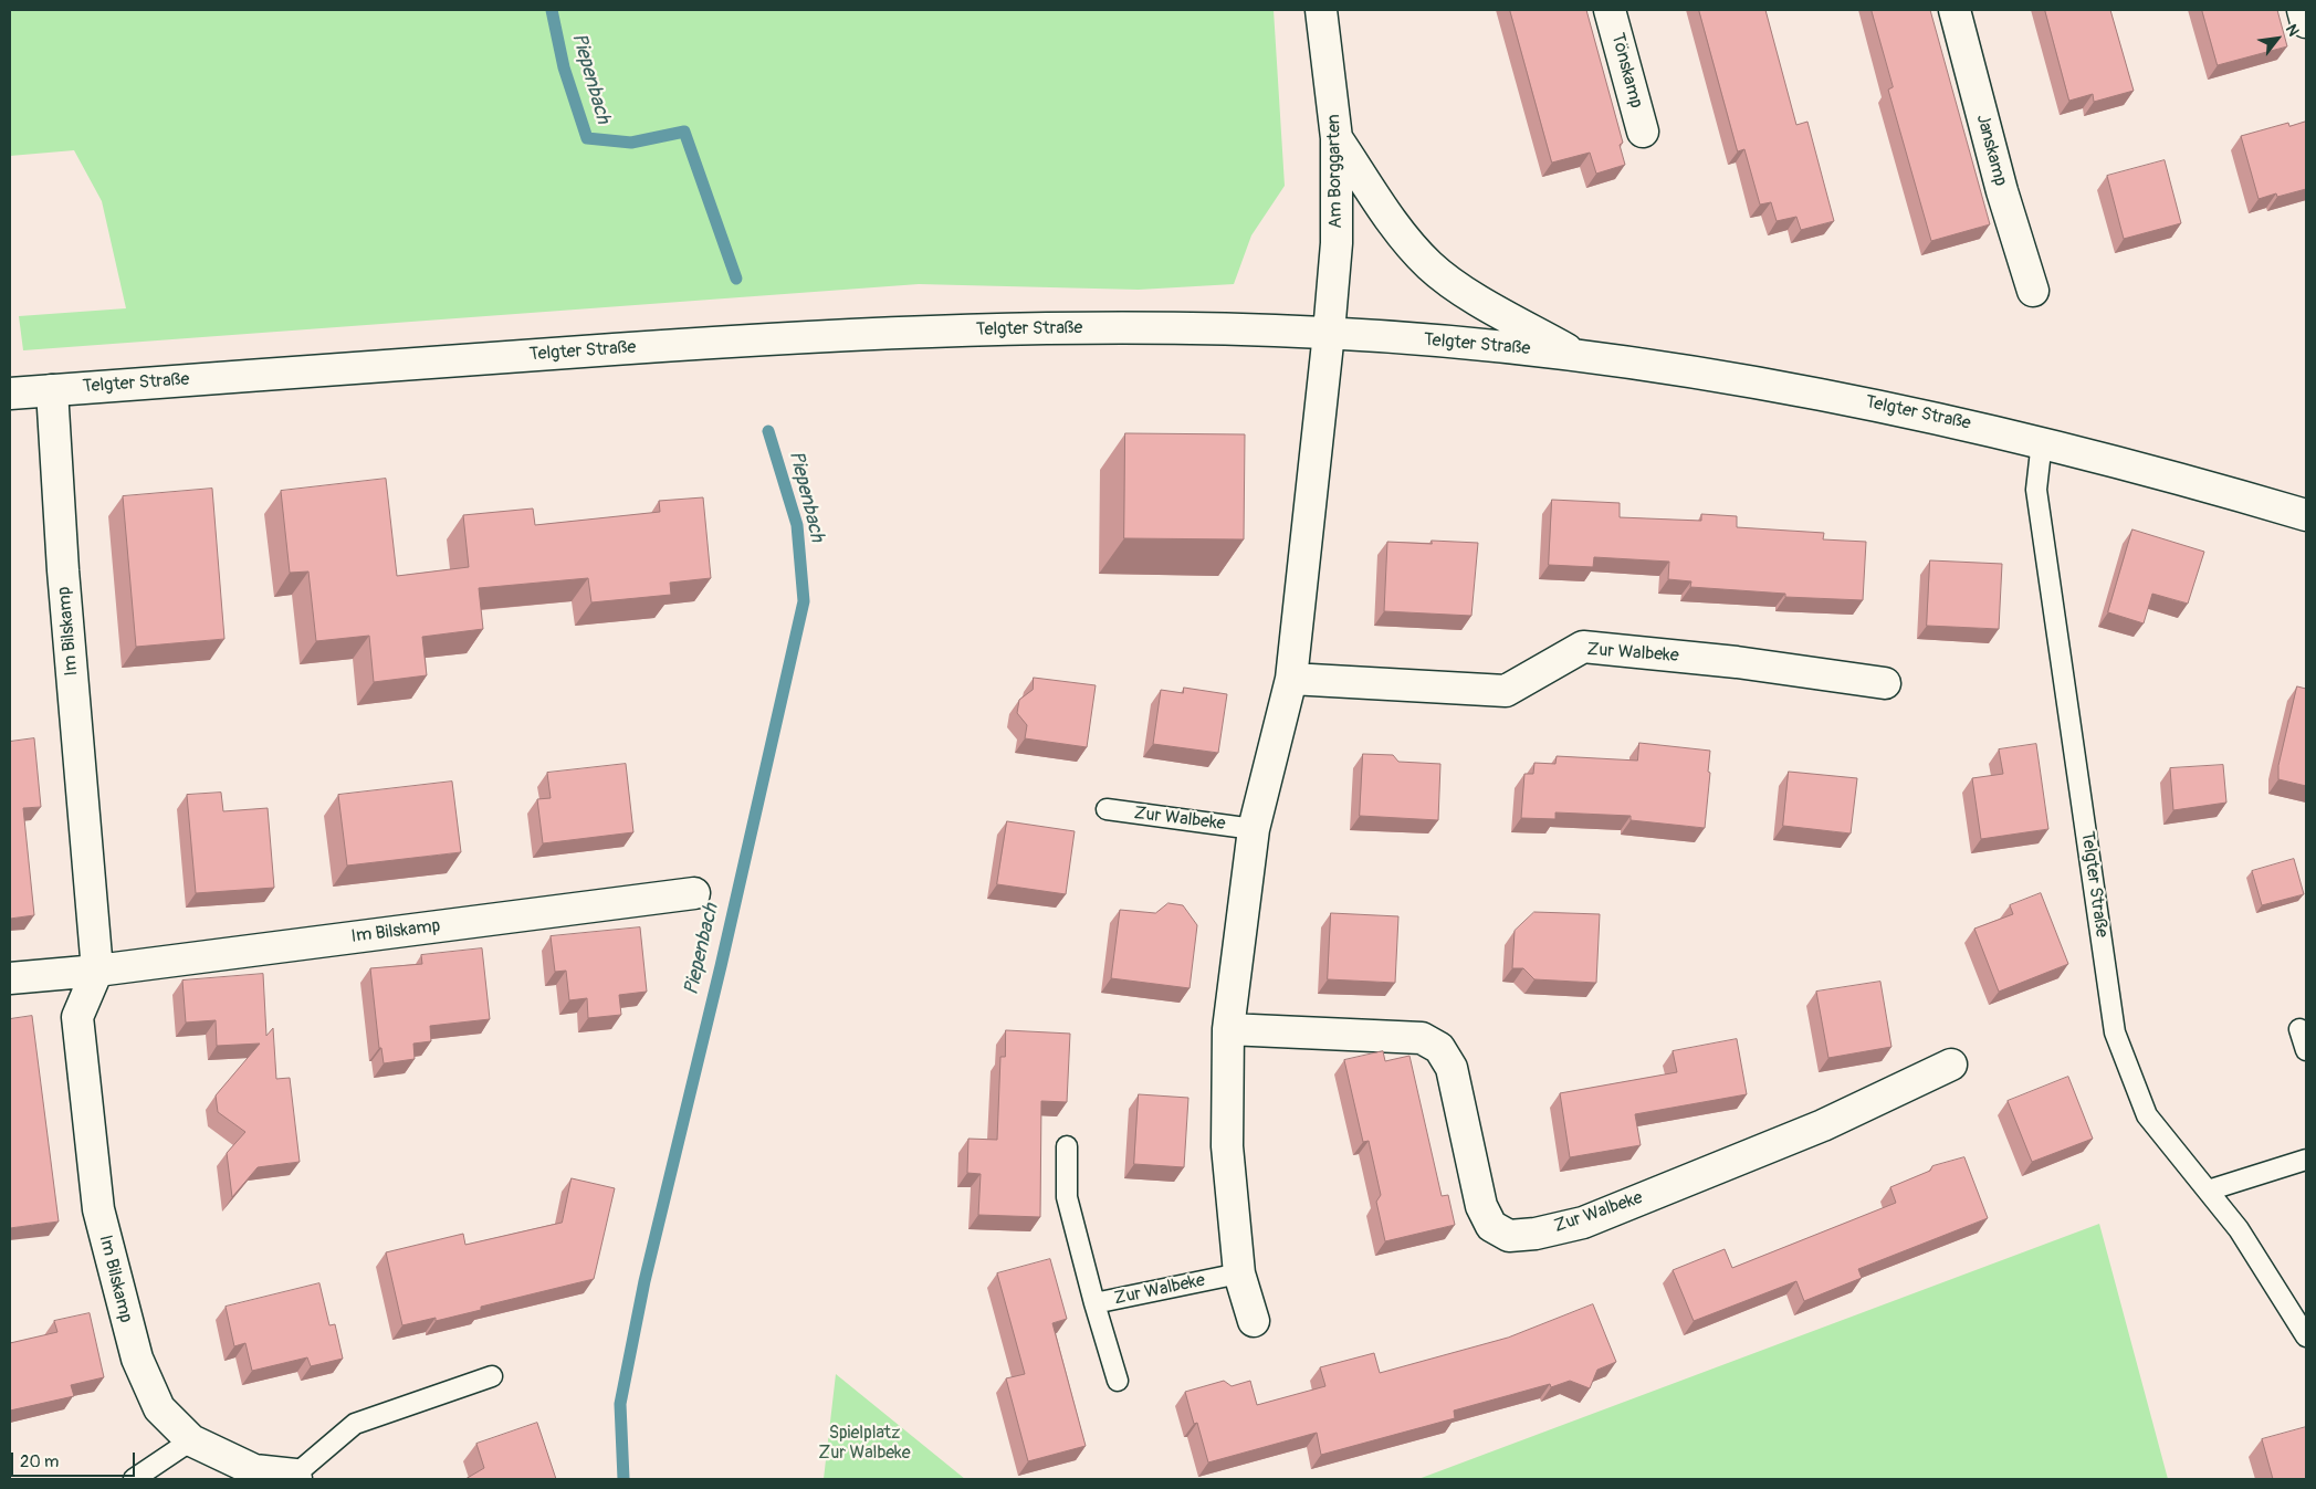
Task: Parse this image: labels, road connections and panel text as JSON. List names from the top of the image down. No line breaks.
{"streets":{"street":["Tönskamp","Janskamp","Am Borggarten","Telgter Straße","Im Bilskamp","Zur Walbeke"]},"crossings":[["Am Borggarten","Telgter Straße"],["Telgter Straße","Im Bilskamp"]],"water":["Piepenbach"],"parks":["Spielplatz Zur Walbeke"],"scale_bar":"20 m","north":"top right"}
